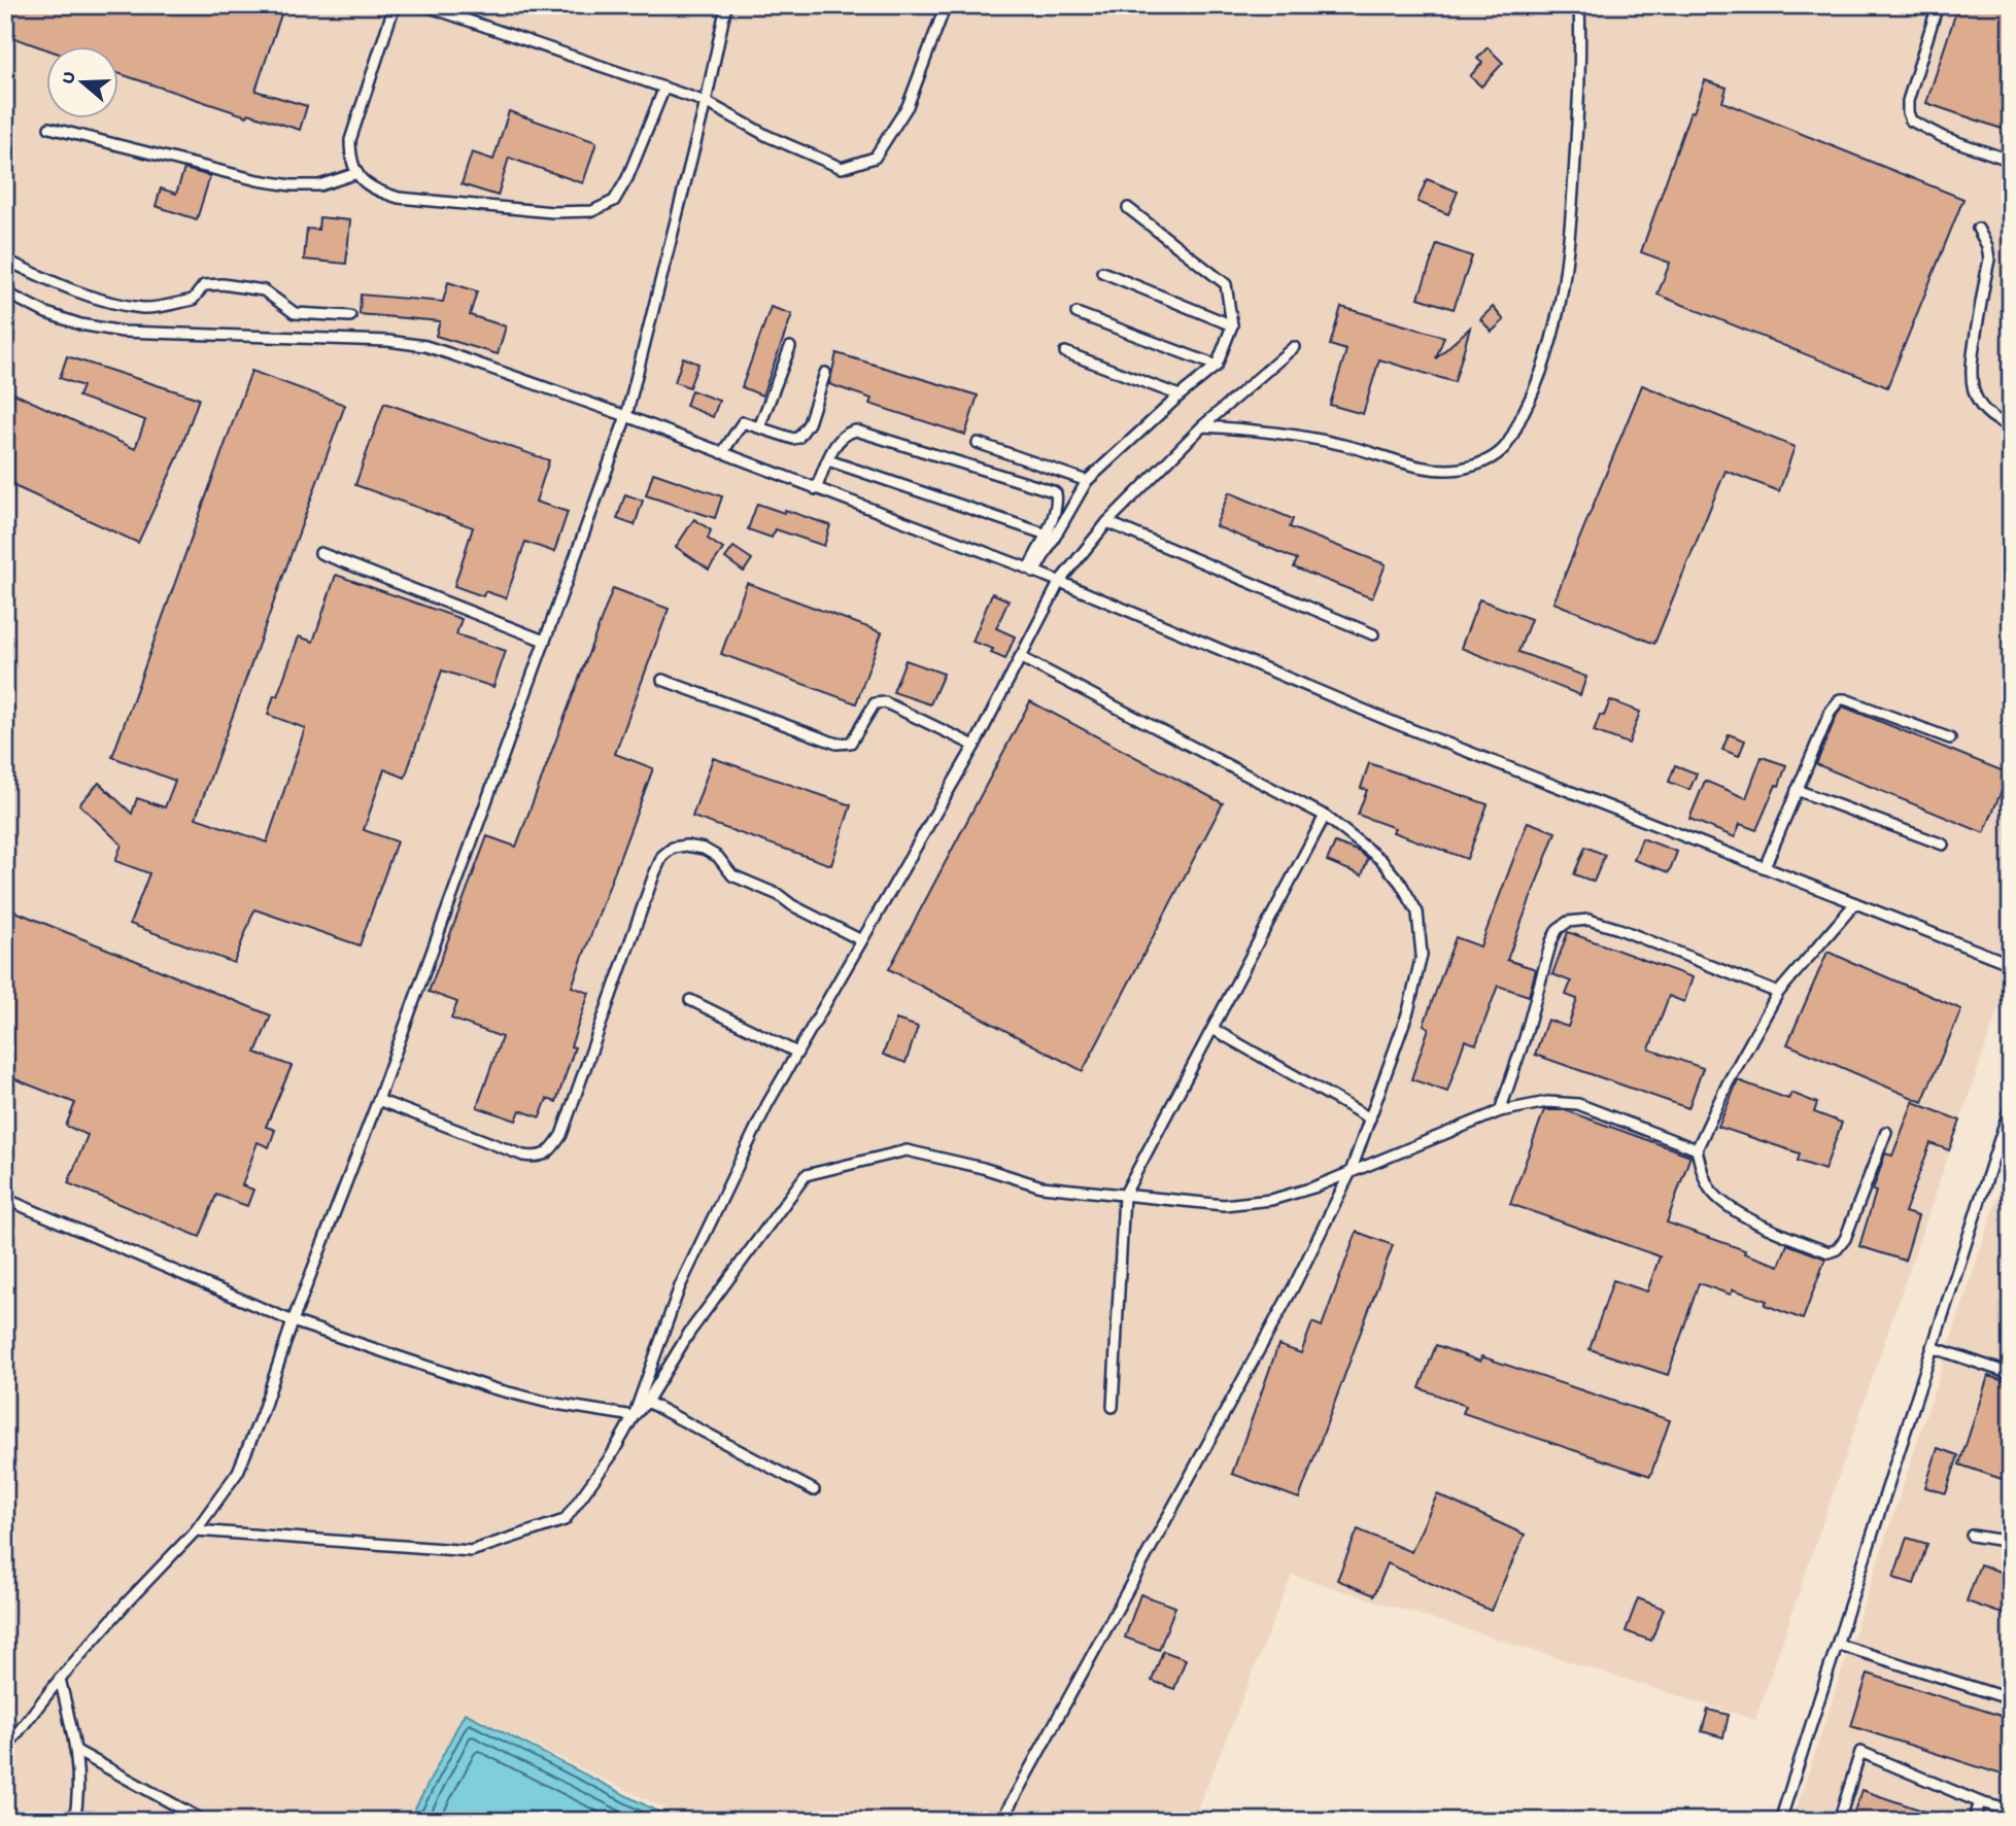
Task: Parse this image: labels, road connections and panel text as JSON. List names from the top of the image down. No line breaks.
{"north":"left"}
